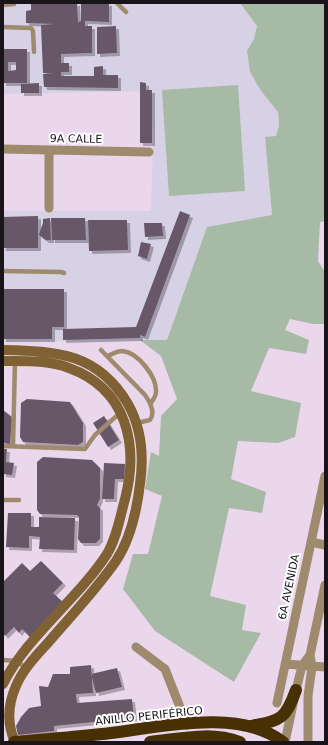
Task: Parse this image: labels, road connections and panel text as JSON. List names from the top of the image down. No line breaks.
{"streets":{"highway":["ANILLO PERIFÉRICO"],"street":["9A CALLE","6A AVENIDA"]}}
